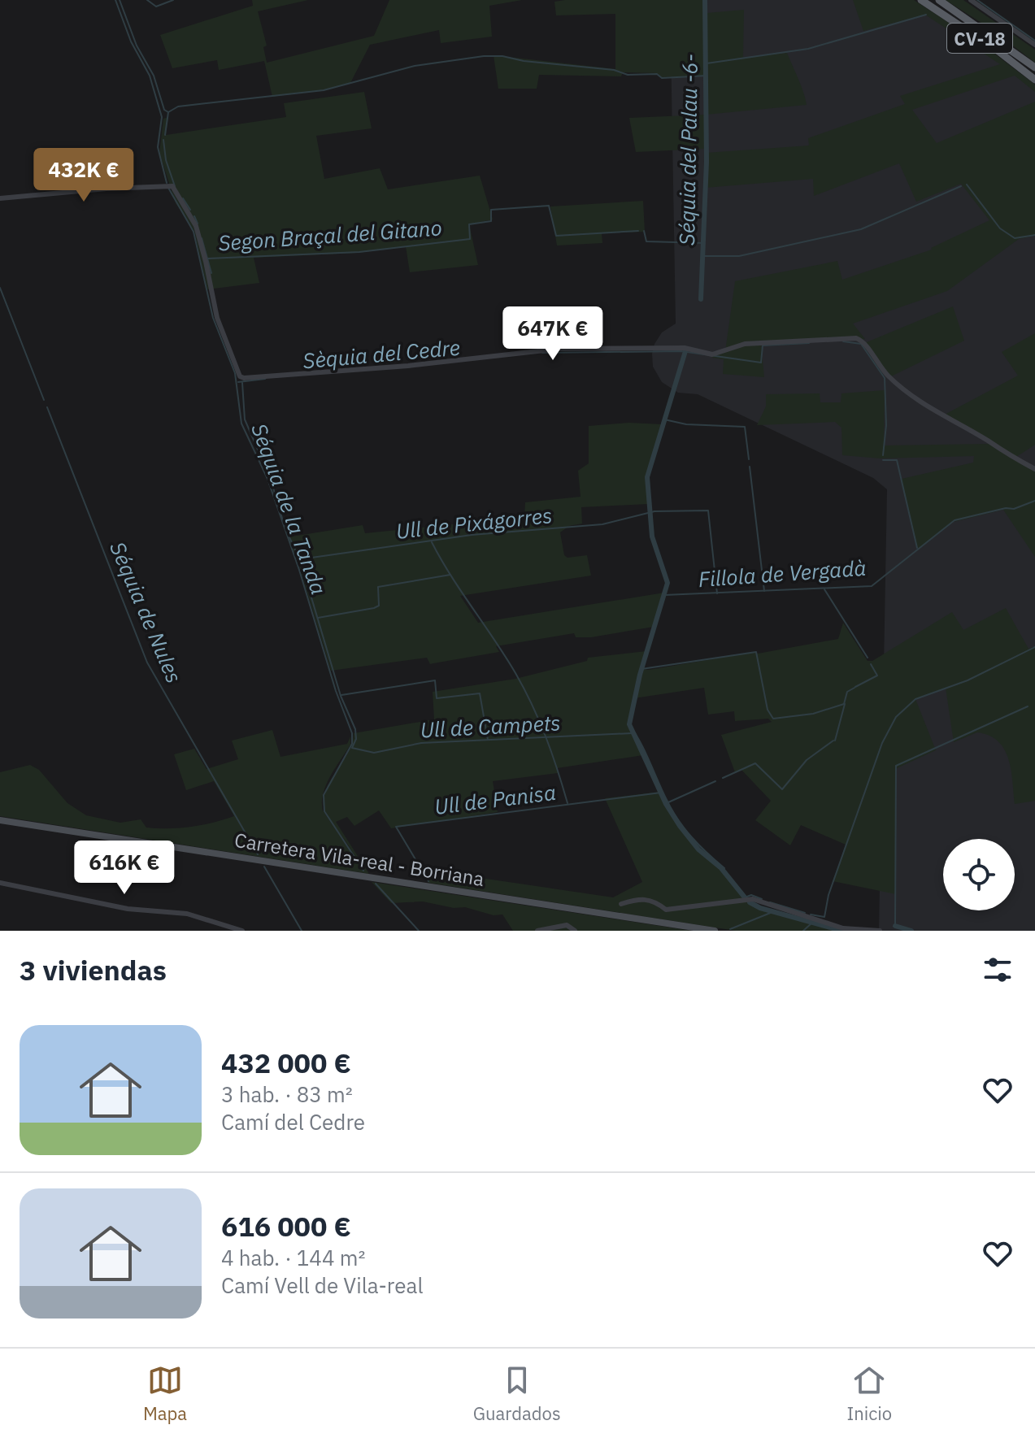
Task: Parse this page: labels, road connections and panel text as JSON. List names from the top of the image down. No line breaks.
{"streets":{"main road":["CV-18","Carretera Vila-real - Borriana"]},"water":["Séquia del Palau -6-","Segon Braçal del Gitano","Sèquia del Cedre","Séquia de la Tanda","Ull de Pixágorres","Fillola de Vergadà","Séquia de Nules","Ull de Campets","Ull de Panisa"],"page":{"price":["432K €","647K €","616K €"],"heading":"3 viviendas","list":[{"name":"432 000 €","note":"3 hab. · 83 m² · Camí del Cedre"},{"name":"616 000 €","note":"4 hab. · 144 m² · Camí Vell de Vila-real"}],"tabs":["Mapa","Guardados","Inicio"]}}
